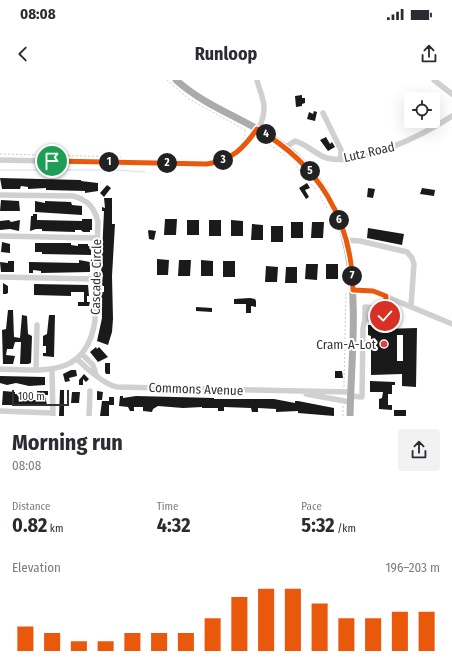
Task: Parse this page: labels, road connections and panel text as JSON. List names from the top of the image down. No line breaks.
{"streets":{"street":["Lutz Road","Cascade Circle","Commons Avenue"]},"crossings":[["Cascade Circle","Commons Avenue"]],"places":["Cram-A-Lot"],"scale_bar":"100 m","page":{"status":"08:08","header":"Runloop","pins":["4","3","1","2","5","6","7"],"scale":"100 m","heading":["Morning run","08:08"],"stats":[["Distance","0.82 km"],["Time","4:32"],["Pace","5:32 /km"]],"chart":["Elevation","196–203 m"]}}
